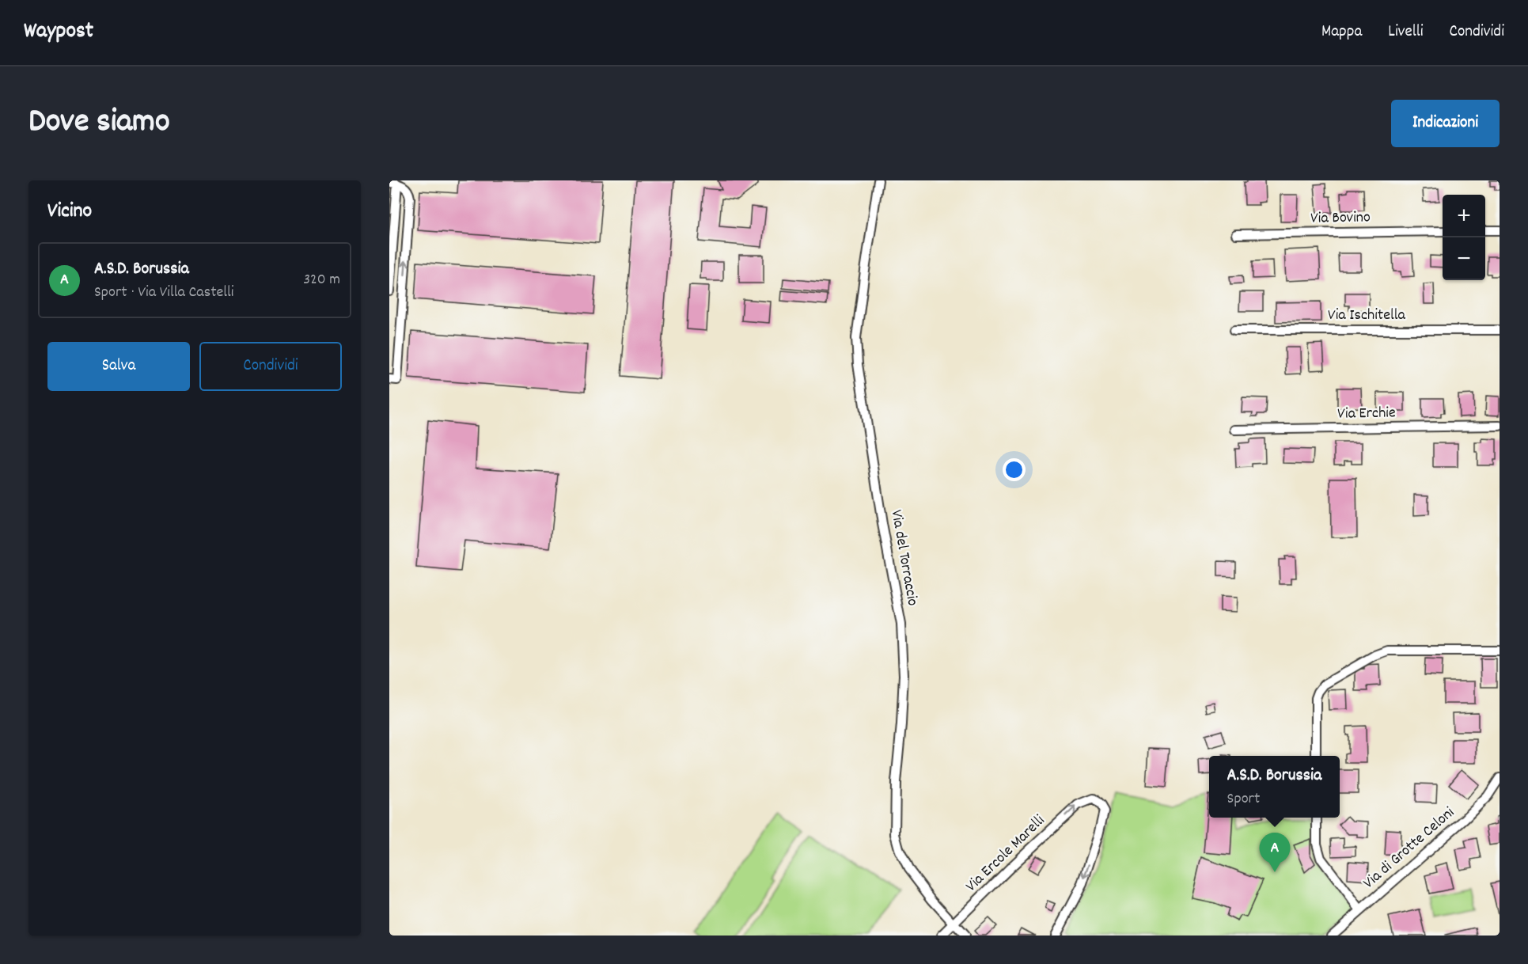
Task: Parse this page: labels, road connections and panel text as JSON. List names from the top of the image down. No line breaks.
{"streets":{"street":["Via Bovino","Via Ischitella","Via Erchie","Via del Torraccio","Via di Grotte Celoni","Via Ercole Marelli"]},"crossings":[["Via del Torraccio","Via Ercole Marelli"]],"page":{"header":"Waypost","nav":["Mappa","Livelli","Condividi"],"title":"Dove siamo","buttons":["Indicazioni",["Salva","Condividi"]],"heading":"Vicino","map_buttons":["+","−"],"list":[{"mark":"A","name":"A.S.D. Borussia","note":"Sport · Via Villa Castelli","value":"320 m"}],"popup":["A.S.D. Borussia","Sport"],"pins":"A"}}
